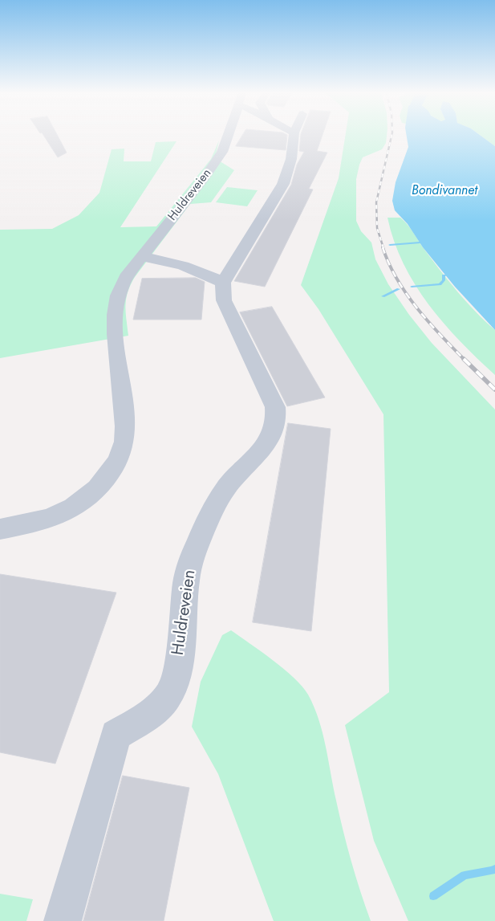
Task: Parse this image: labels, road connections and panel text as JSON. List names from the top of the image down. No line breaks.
{"streets":{"street":["Huldreveien"]},"water":["Bondivannet"]}
